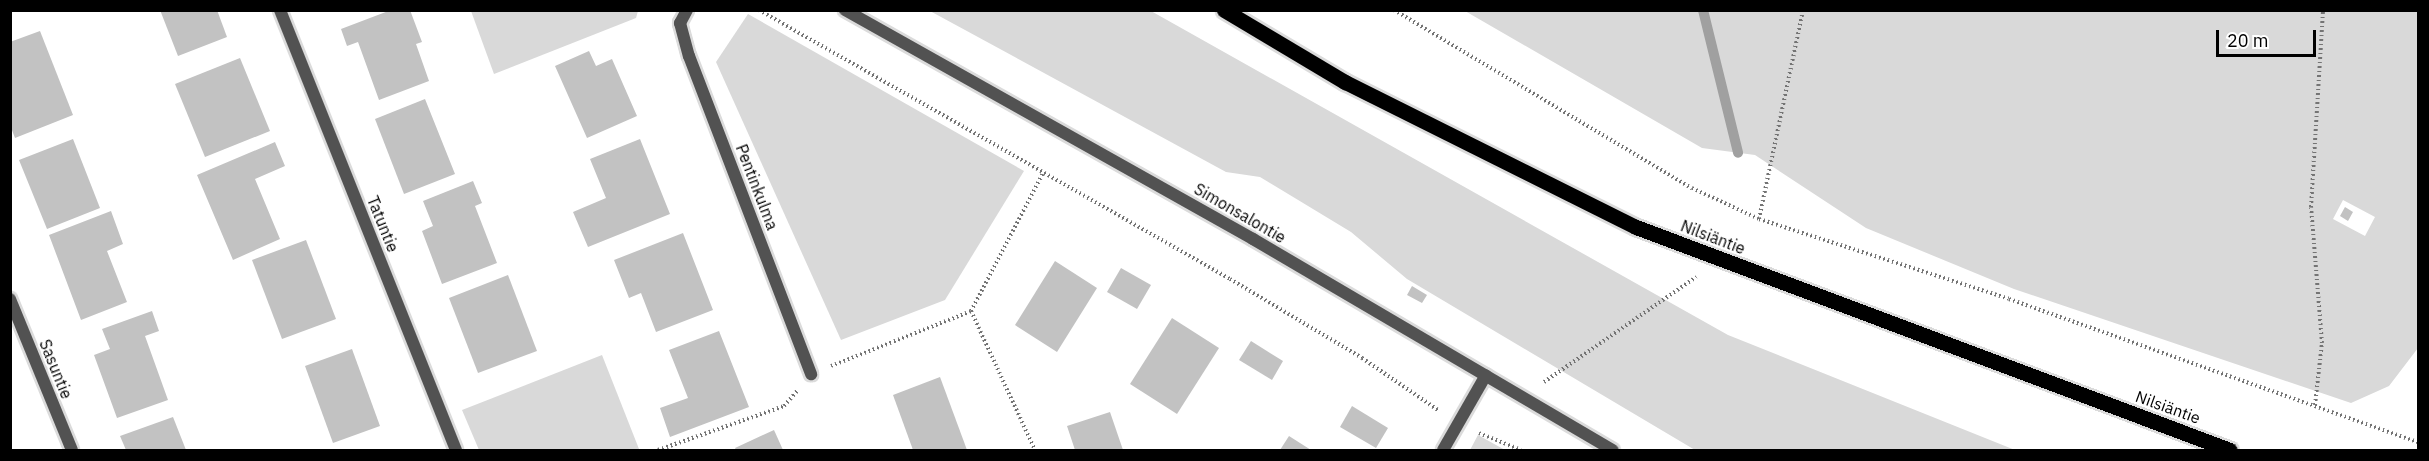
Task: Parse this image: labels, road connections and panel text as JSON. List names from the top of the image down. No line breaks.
{"streets":{"main road":["Nilsiäntie"],"street":["Pentinkulma","Simonsalontie","Tatuntie","Sasuntie"]},"scale_bar":"20 m"}
